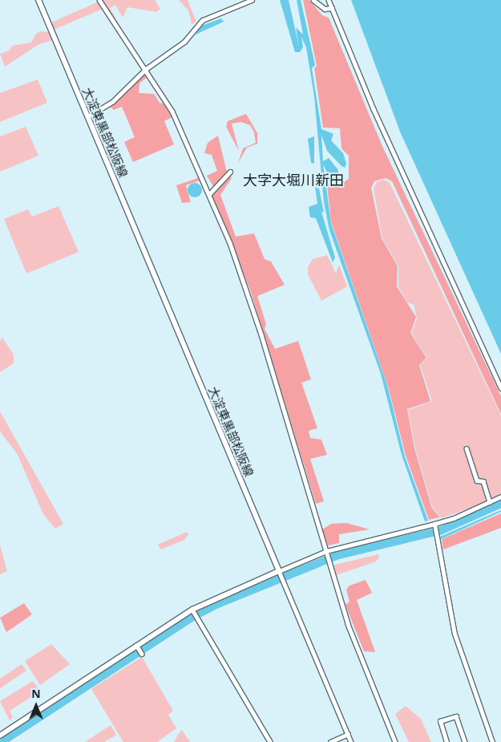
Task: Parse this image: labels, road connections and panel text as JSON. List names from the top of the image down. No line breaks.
{"streets":{"main road":["大淀東黒部松阪線"]},"districts":["大字大堀川新田"],"north":"top"}
